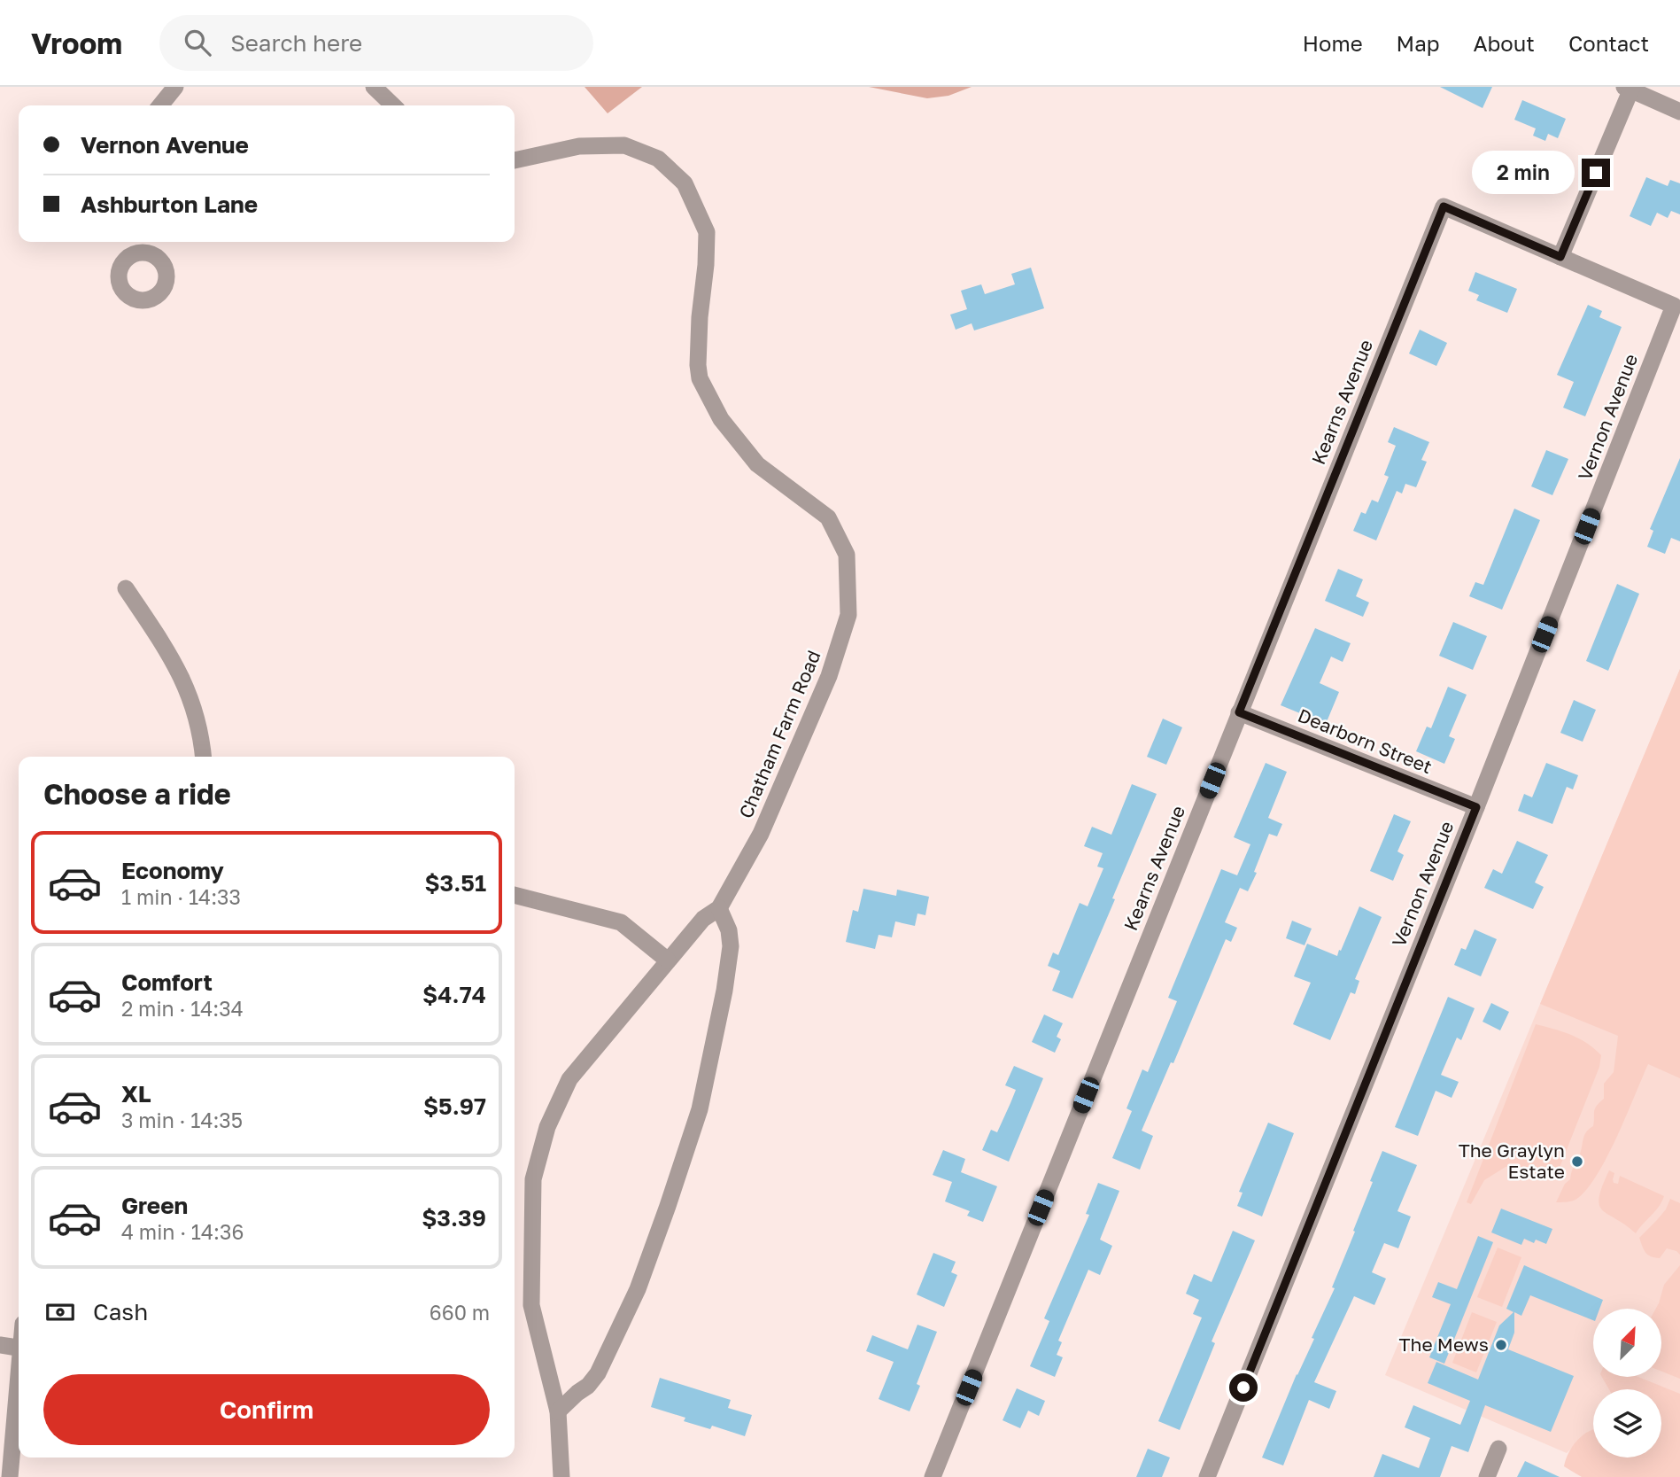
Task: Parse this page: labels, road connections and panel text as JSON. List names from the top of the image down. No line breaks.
{"streets":{"street":["Kearns Avenue","Vernon Avenue","Chatham Farm Road","Dearborn Street"]},"crossings":[["Kearns Avenue","Vernon Avenue"],["Kearns Avenue","Dearborn Street"],["Vernon Avenue","Dearborn Street"]],"places":["The Graylyn Estate","The Mews"],"north":"top right","page":{"header":"Vroom","search":"Search here","nav":["Home","Map","About","Contact"],"banner":["Vernon Avenue","Ashburton Lane"],"bubble":"2 min","heading":"Choose a ride","list":[{"name":"Economy","note":"1 min · 14:33","value":"$3.51"},{"name":"Comfort","note":"2 min · 14:34","value":"$4.74"},{"name":"XL","note":"3 min · 14:35","value":"$5.97"},{"name":"Green","note":"4 min · 14:36","value":"$3.39"}],"pay":["Cash","660 m"],"buttons":"Confirm"}}
